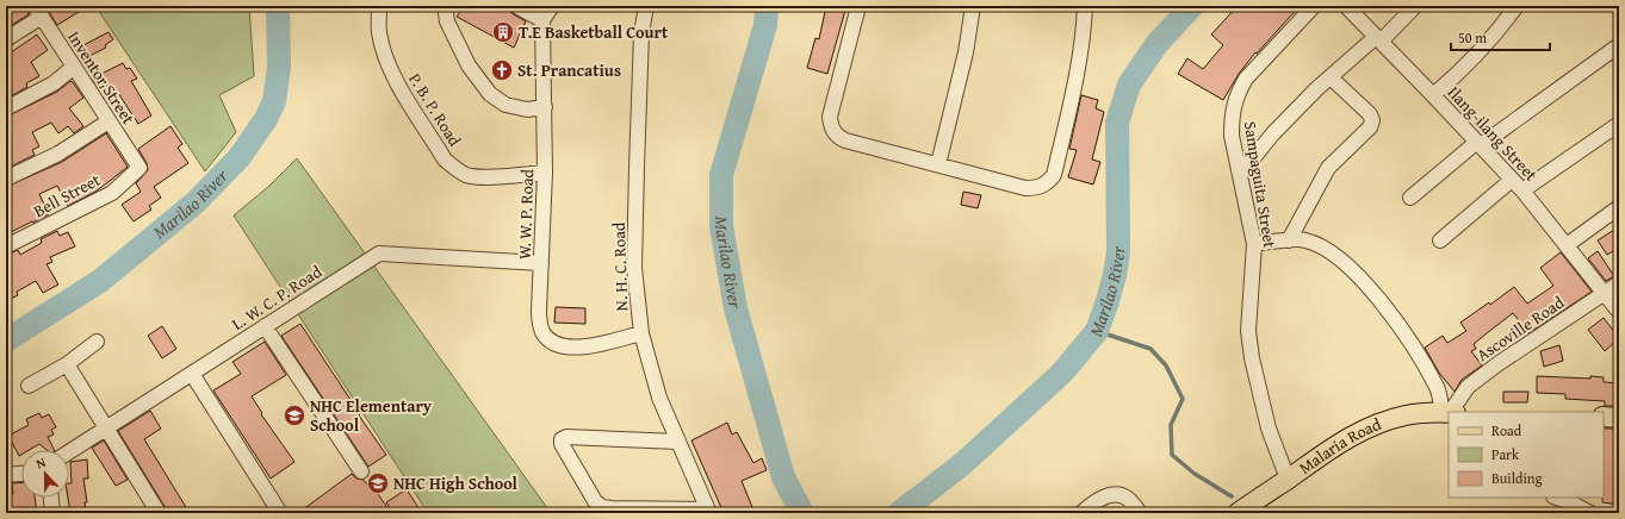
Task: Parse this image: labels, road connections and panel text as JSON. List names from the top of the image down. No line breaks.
{"streets":{"main road":["Malaria Road"],"street":["Inventor Street","P. B. P. Road","Ilang-ilang Street","Sampaguita Street","Bell Street","W. W. P. Road","N. H. C. Road","L. W. C. P. Road","Ascoville Road"]},"crossings":[["Inventor Street","Bell Street"],["P. B. P. Road","W. W. P. Road"],["Ilang-ilang Street","Ascoville Road"],["Sampaguita Street","Malaria Road"],["W. W. P. Road","N. H. C. Road"],["W. W. P. Road","L. W. C. P. Road"]],"water":["Marilao River"],"places":{"building":["T.E Basketball Court"],"church":["St. Prancatius"],"school or university":["NHC Elementary School","NHC High School"]},"legend":["Road","Park","Building"],"scale_bar":"50 m","north":"top"}
